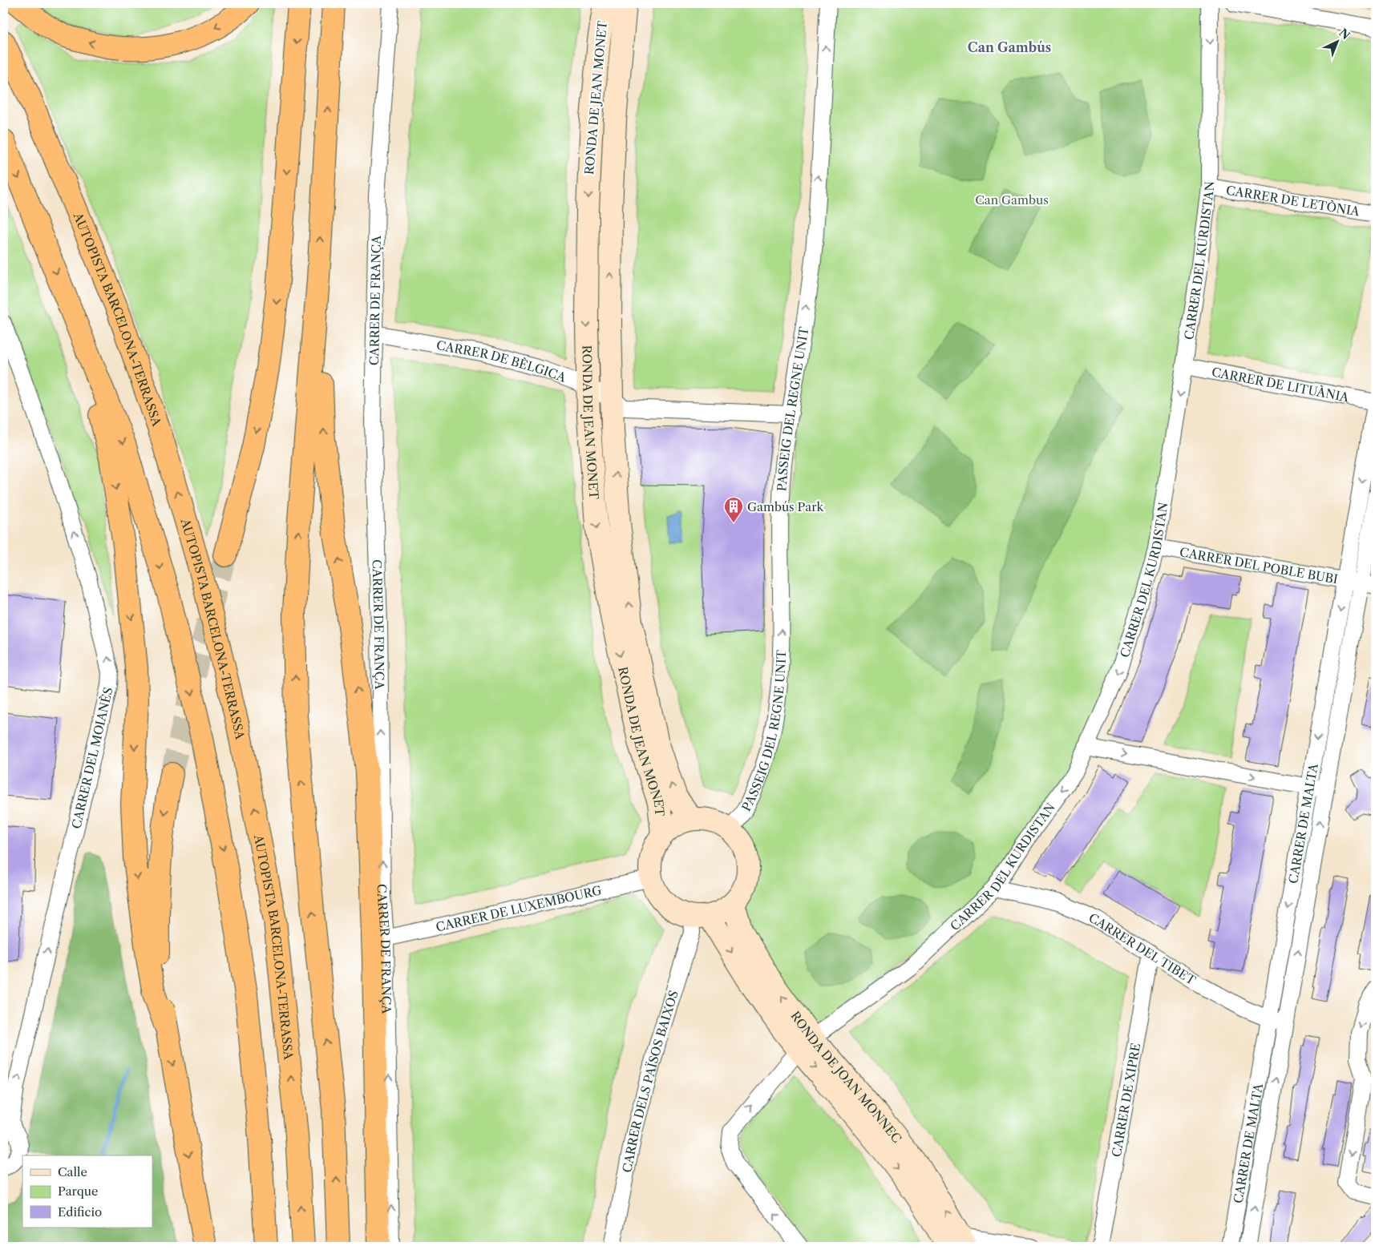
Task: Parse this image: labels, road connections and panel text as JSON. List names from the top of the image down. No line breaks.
{"streets":{"highway":["AUTOPISTA BARCELONA-TERRASSA"],"street":["RONDA DE JEAN MONET","CARRER DE LETÒNIA","CARRER DEL KURDISTAN","CARRER DE FRANÇA","CARRER DE BÈLGICA","CARRER DE LITUÀNIA","PASSEIG DEL REGNE UNIT","CARRER DEL POBLE BUBI","CARRER DEL MOIANÈS","CARRER DE MALTA","CARRER DE LUXEMBOURG","CARRER DEL TIBET","RONDA DE JOAN MONNEC","CARRER DELS PAÏSOS BAIXOS","CARRER DE XIPRE"]},"crossings":[["RONDA DE JEAN MONET","CARRER DE BÈLGICA"],["RONDA DE JEAN MONET","PASSEIG DEL REGNE UNIT"],["RONDA DE JEAN MONET","CARRER DE LUXEMBOURG"],["RONDA DE JEAN MONET","RONDA DE JOAN MONNEC"],["RONDA DE JEAN MONET","CARRER DELS PAÏSOS BAIXOS"],["CARRER DE LETÒNIA","CARRER DEL KURDISTAN"],["CARRER DEL KURDISTAN","CARRER DE LITUÀNIA"],["CARRER DEL KURDISTAN","CARRER DEL POBLE BUBI"],["CARRER DEL KURDISTAN","CARRER DEL TIBET"],["CARRER DEL KURDISTAN","RONDA DE JOAN MONNEC"],["CARRER DE FRANÇA","CARRER DE BÈLGICA"],["CARRER DE FRANÇA","CARRER DE LUXEMBOURG"],["CARRER DE BÈLGICA","PASSEIG DEL REGNE UNIT"],["CARRER DE LITUÀNIA","CARRER DE MALTA"],["PASSEIG DEL REGNE UNIT","CARRER DE LUXEMBOURG"],["PASSEIG DEL REGNE UNIT","RONDA DE JOAN MONNEC"],["PASSEIG DEL REGNE UNIT","CARRER DELS PAÏSOS BAIXOS"],["CARRER DEL POBLE BUBI","CARRER DE MALTA"],["CARRER DE MALTA","CARRER DEL TIBET"],["CARRER DE LUXEMBOURG","RONDA DE JOAN MONNEC"],["CARRER DE LUXEMBOURG","CARRER DELS PAÏSOS BAIXOS"],["CARRER DEL TIBET","CARRER DE XIPRE"],["RONDA DE JOAN MONNEC","CARRER DELS PAÏSOS BAIXOS"]],"one_way":["CARRER DE FRANÇA","PASSEIG DEL REGNE UNIT","CARRER DEL MOIANÈS"],"districts":["Can Gambús"],"parks":["Can Gambus"],"places":{"building":["Gambús Park"]},"legend":["Calle","Parque","Edificio"],"north":"top right"}
